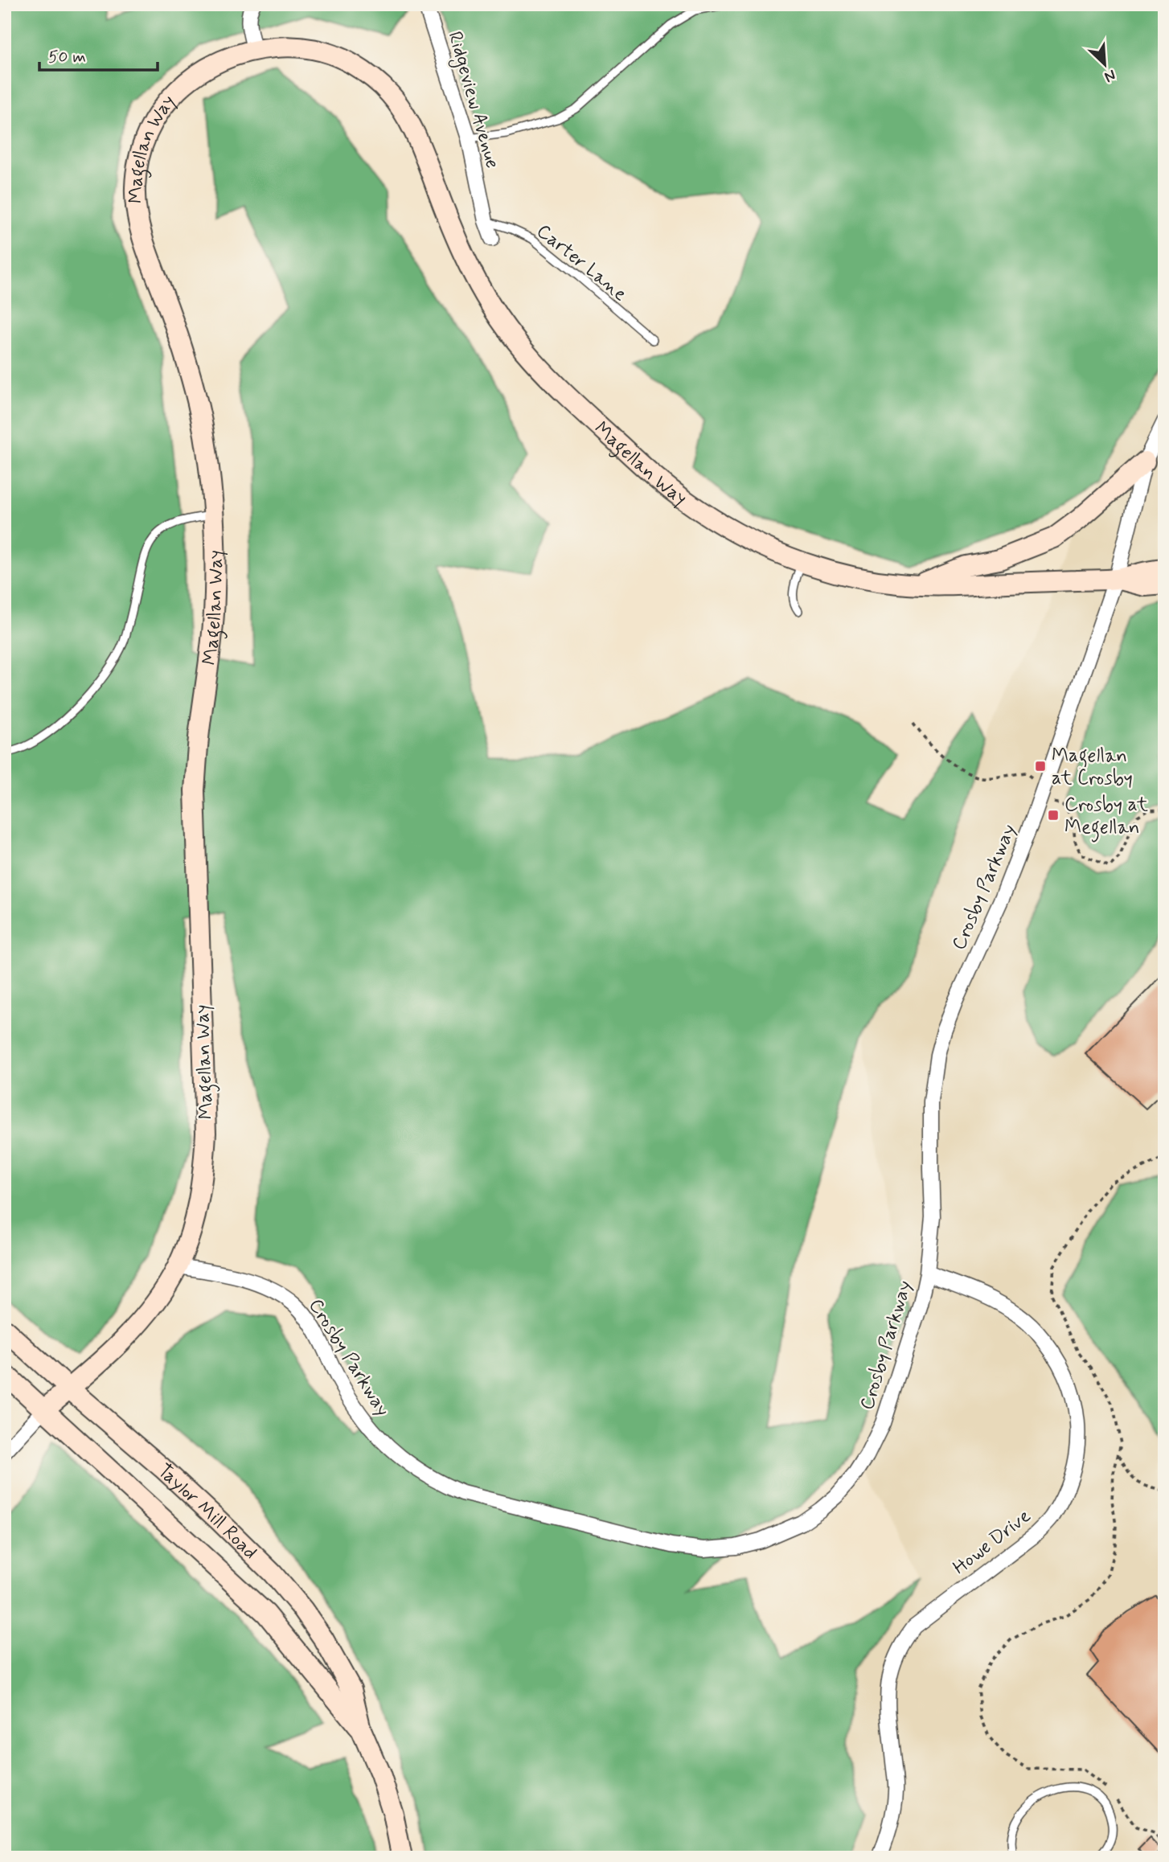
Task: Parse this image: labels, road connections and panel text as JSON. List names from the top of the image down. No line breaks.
{"streets":{"street":["Ridgeview Avenue","Magellan Way","Crosby Parkway","Taylor Mill Road","Howe Drive"],"lane":["Carter Lane"]},"crossings":[["Ridgeview Avenue","Carter Lane"],["Magellan Way","Crosby Parkway"],["Magellan Way","Taylor Mill Road"],["Crosby Parkway","Howe Drive"]],"places":{"transit":["Magellan at Crosby","Crosby at Megellan"]},"scale_bar":"50 m","north":"bottom right"}
